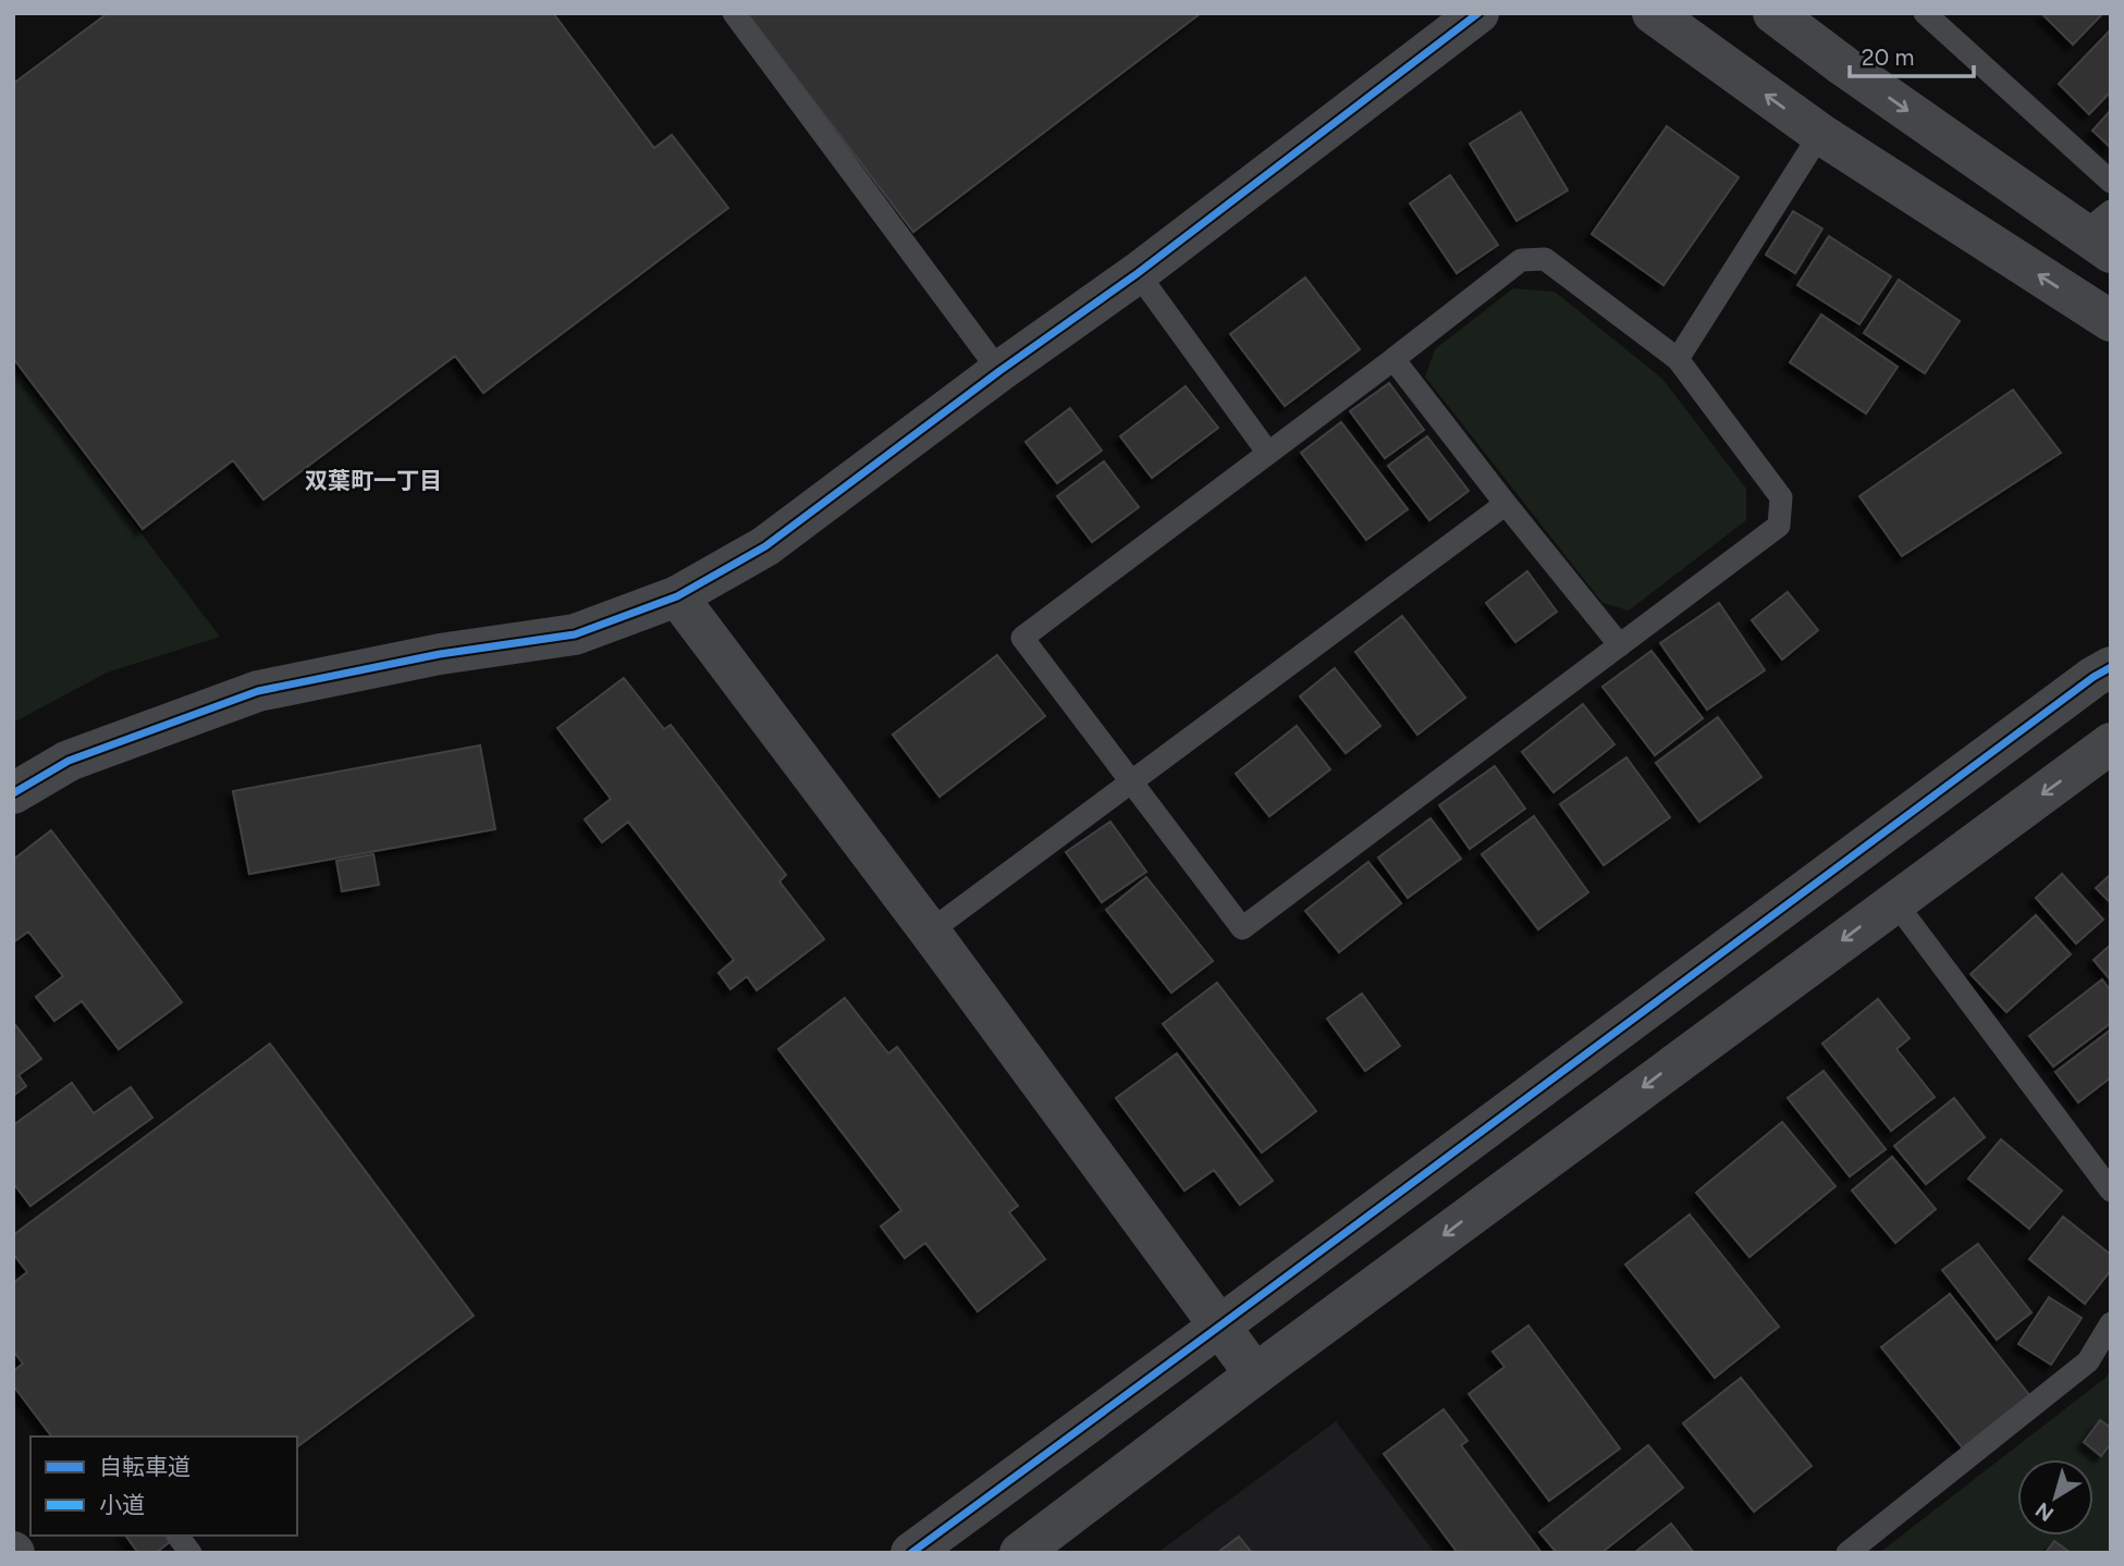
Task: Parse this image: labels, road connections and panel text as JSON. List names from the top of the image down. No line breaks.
{"districts":["双葉町一丁目"],"legend":["自転車道","小道"],"scale_bar":"20 m","north":"bottom left"}
